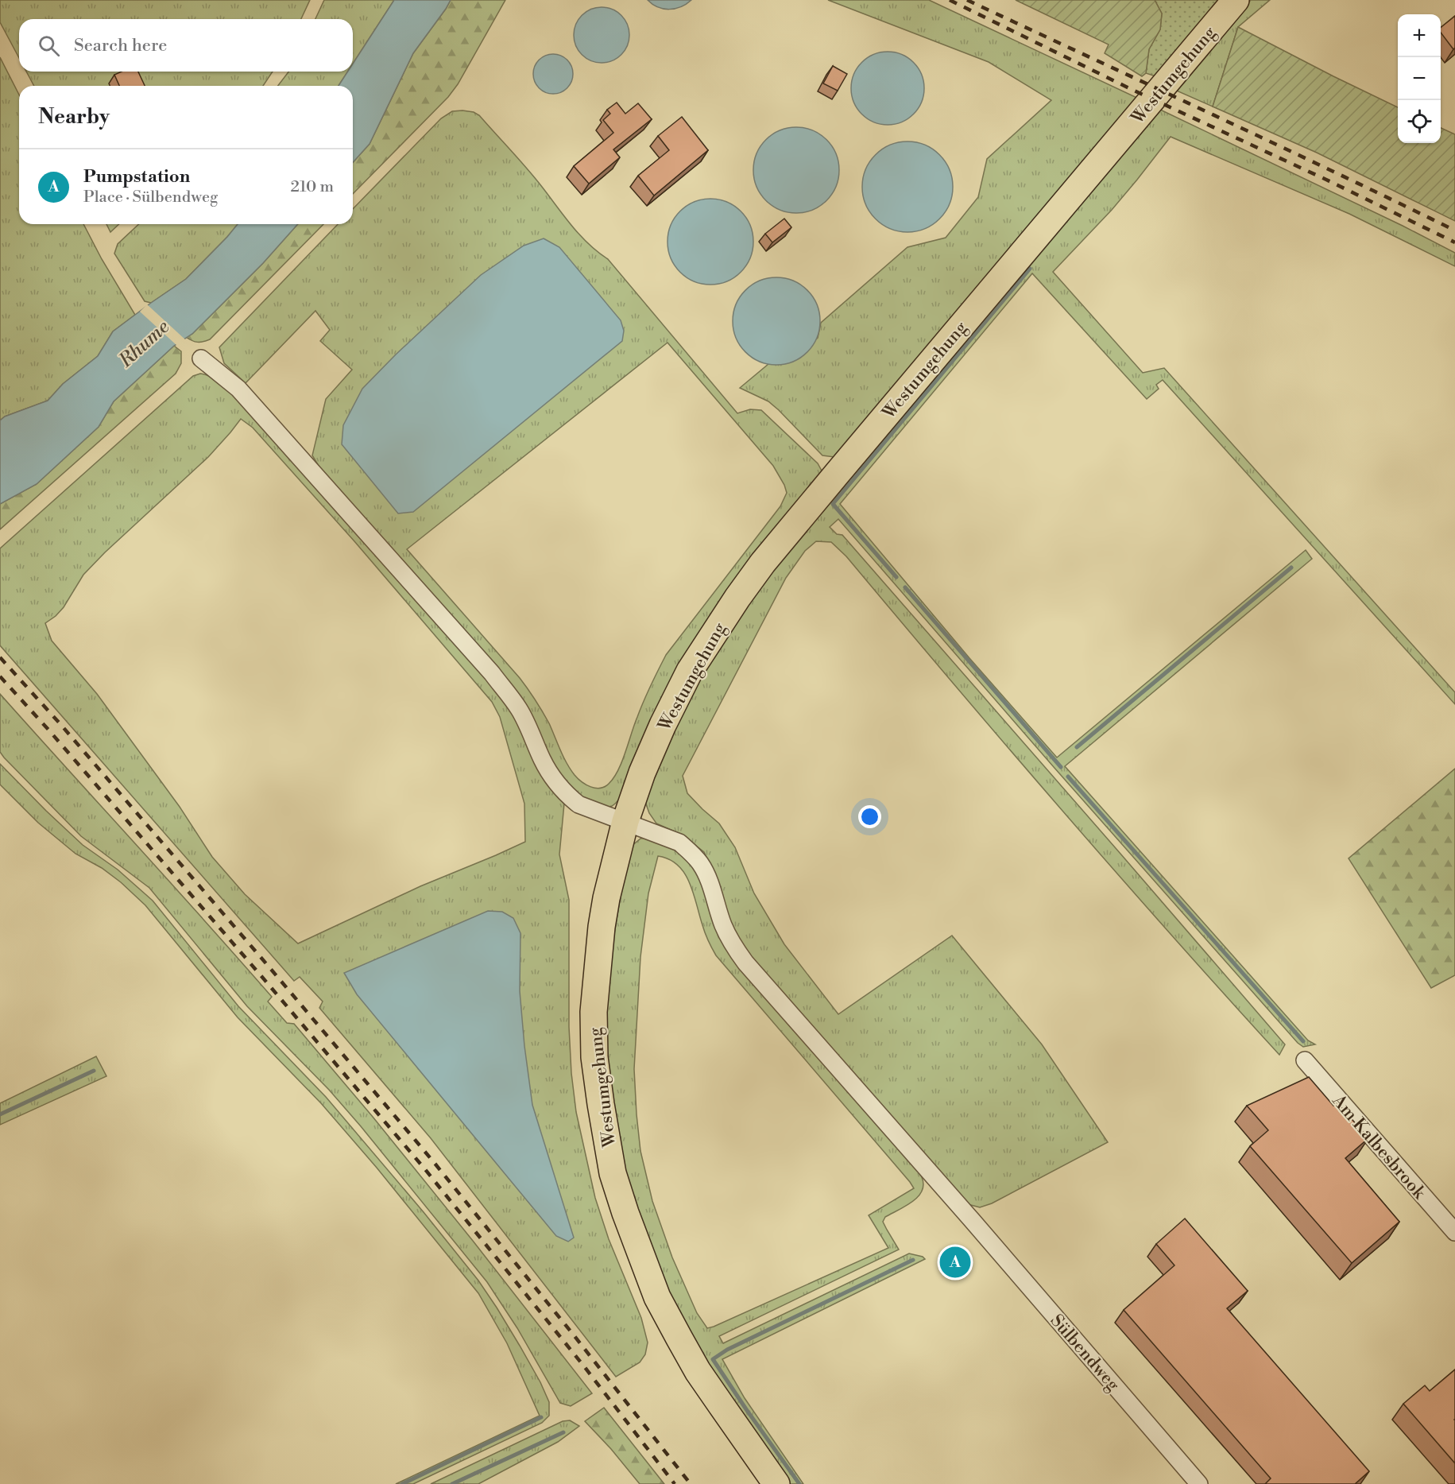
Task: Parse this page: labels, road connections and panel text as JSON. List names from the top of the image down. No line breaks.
{"streets":{"main road":["Westumgehung"],"street":["Am Kalbesbrook","Sülbendweg"]},"crossings":[["Westumgehung","Sülbendweg"]],"water":["Rhume"],"page":{"map_buttons":["+","−"],"search":"Search here","heading":"Nearby","list":[{"mark":"A","name":"Pumpstation","note":"Place · Sülbendweg","value":"210 m"}],"pins":"A"}}
